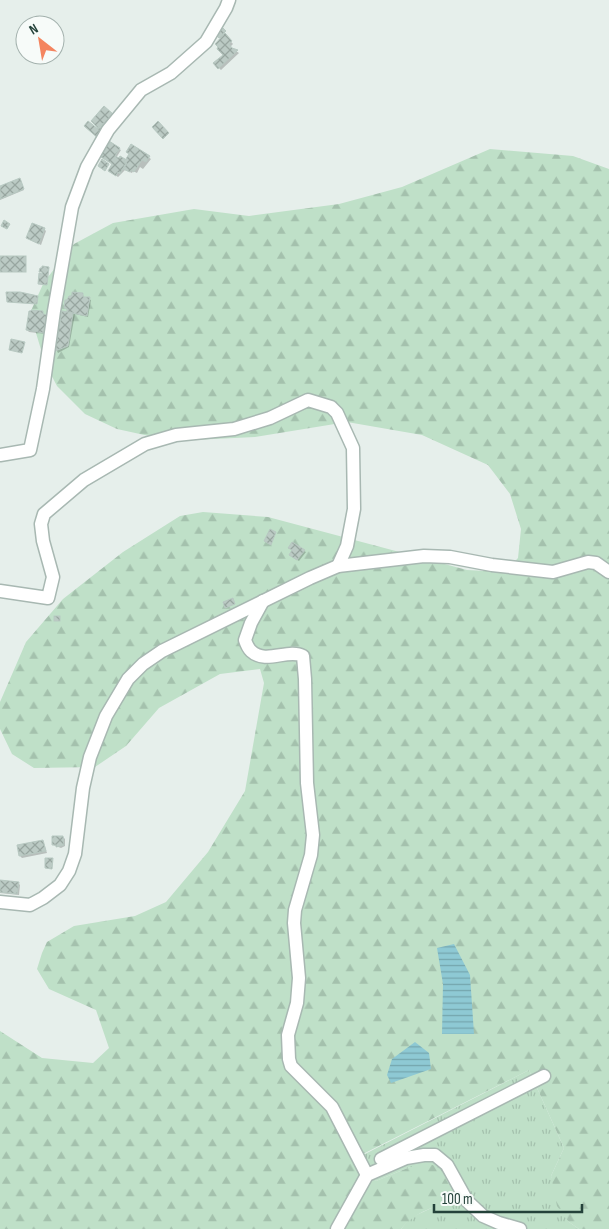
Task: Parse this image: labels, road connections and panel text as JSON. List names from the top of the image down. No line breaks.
{"scale_bar":"100 m","north":"top left"}
